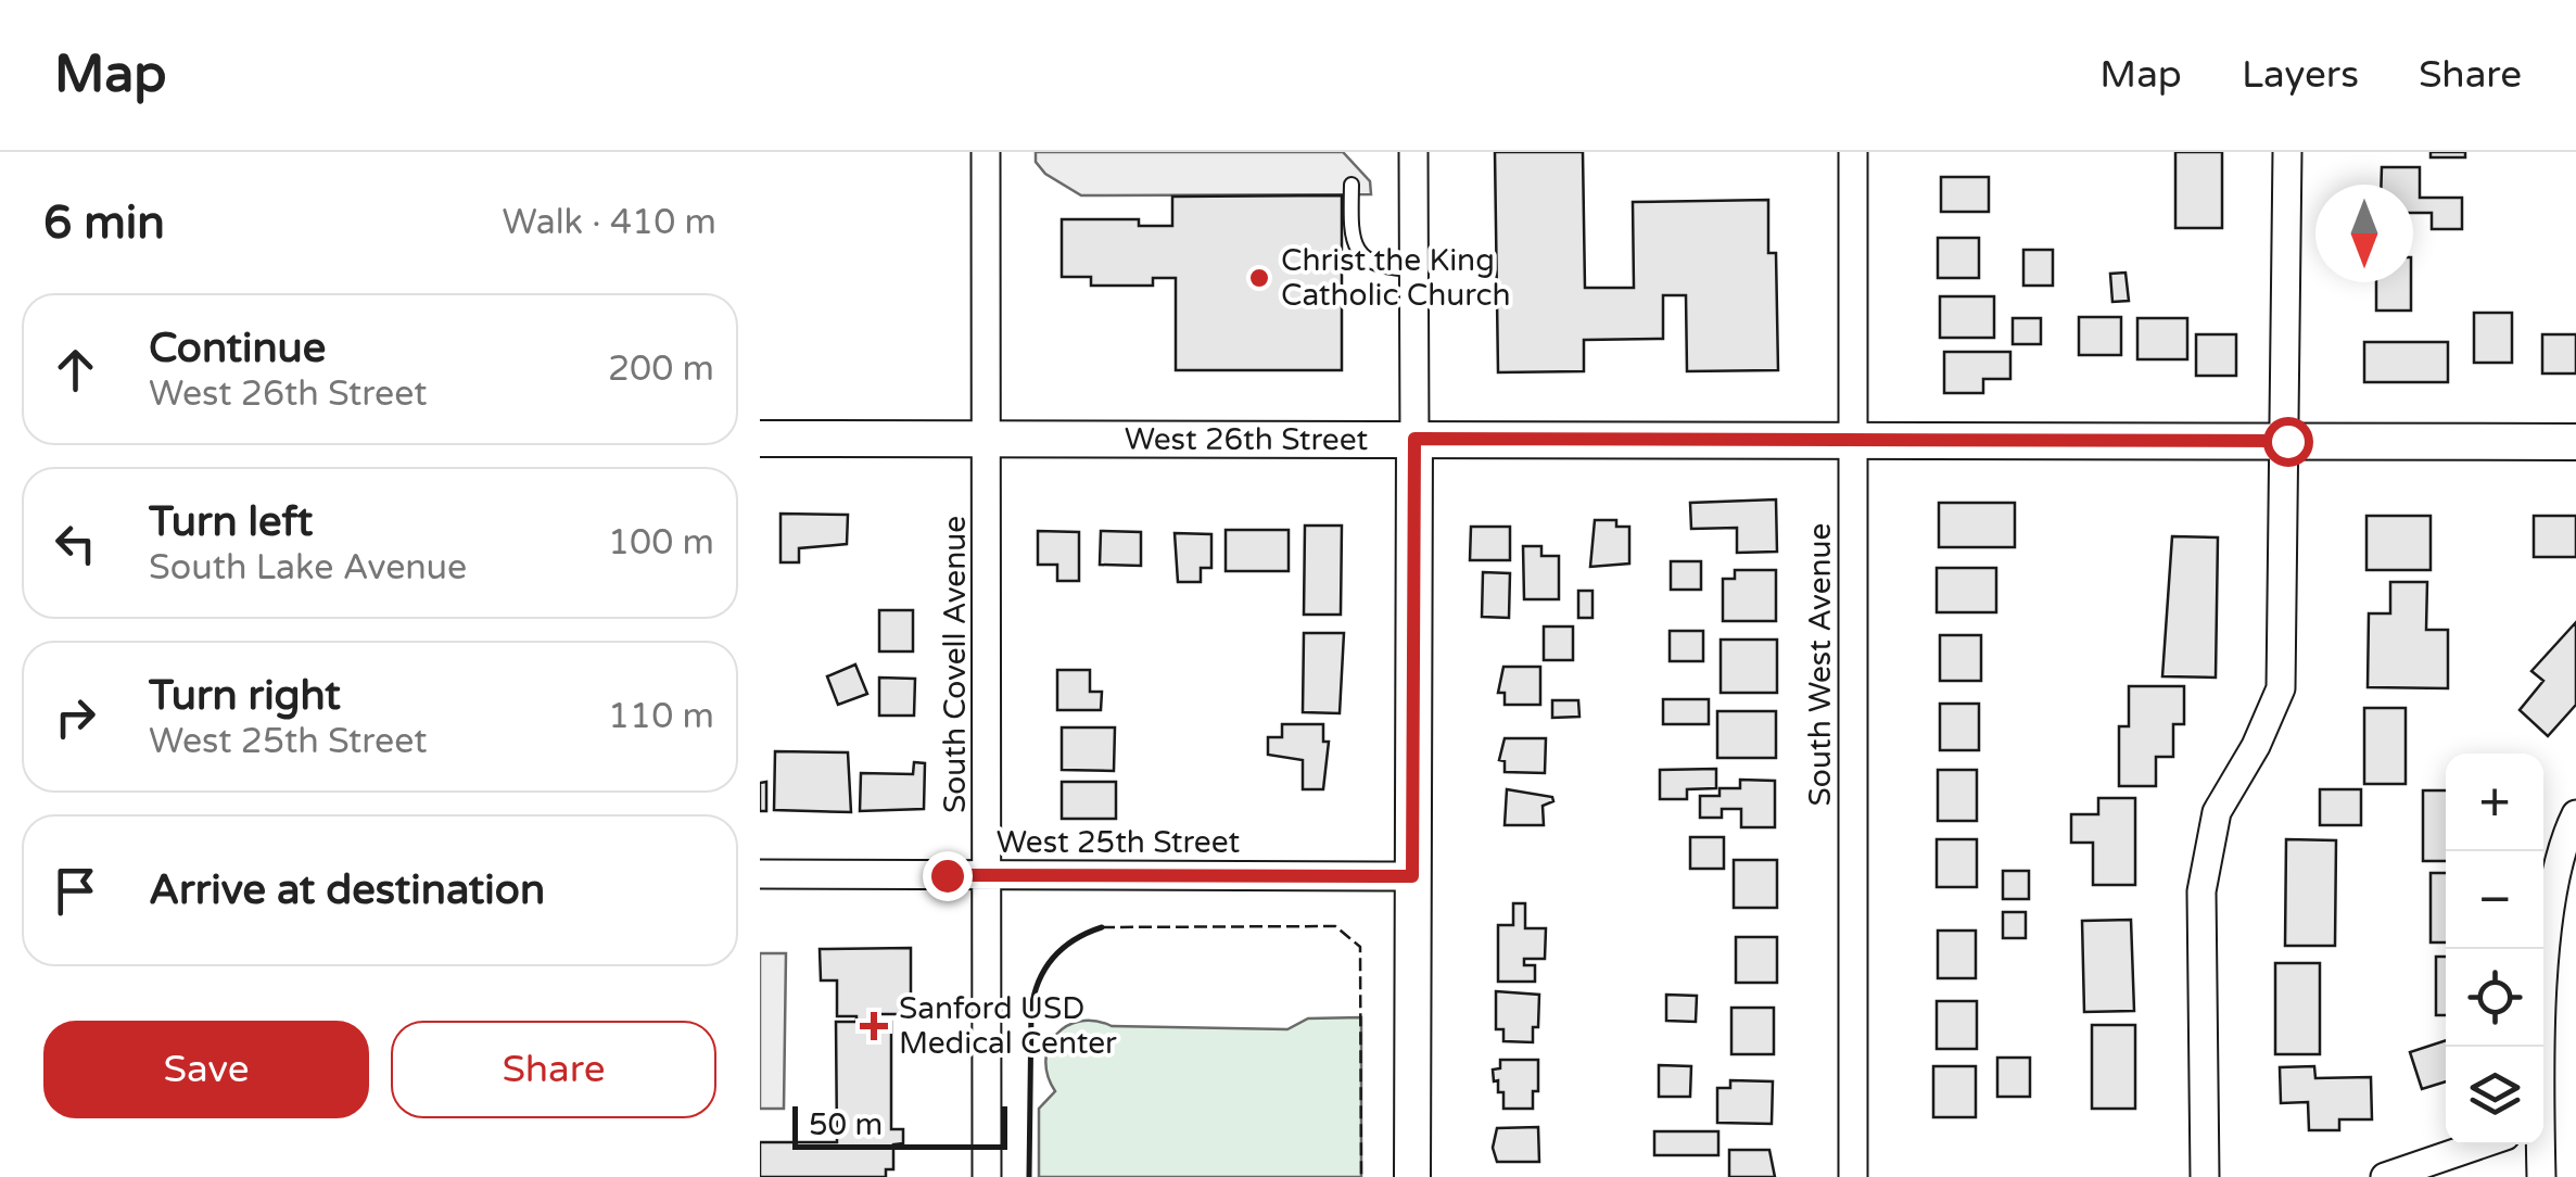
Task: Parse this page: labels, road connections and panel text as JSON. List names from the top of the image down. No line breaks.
{"streets":{"main road":["West 26th Street"],"street":["South Covell Avenue","South West Avenue","West 25th Street"]},"crossings":[["West 26th Street","South Covell Avenue"],["West 26th Street","South West Avenue"],["South Covell Avenue","West 25th Street"]],"places":{"other":["Christ the King Catholic Church"],"health":["Sanford USD Medical Center"]},"scale_bar":"50 m","north":"bottom","page":{"header":"Map","nav":["Map","Layers","Share"],"heading":["6 min","Walk · 410 m"],"list":[["Continue","West 26th Street","200 m"],["Turn left","South Lake Avenue","100 m"],["Turn right","West 25th Street","110 m"],"Arrive at destination"],"map_buttons":["+","−"],"buttons":["Save","Share"],"scale":"50 m"}}
